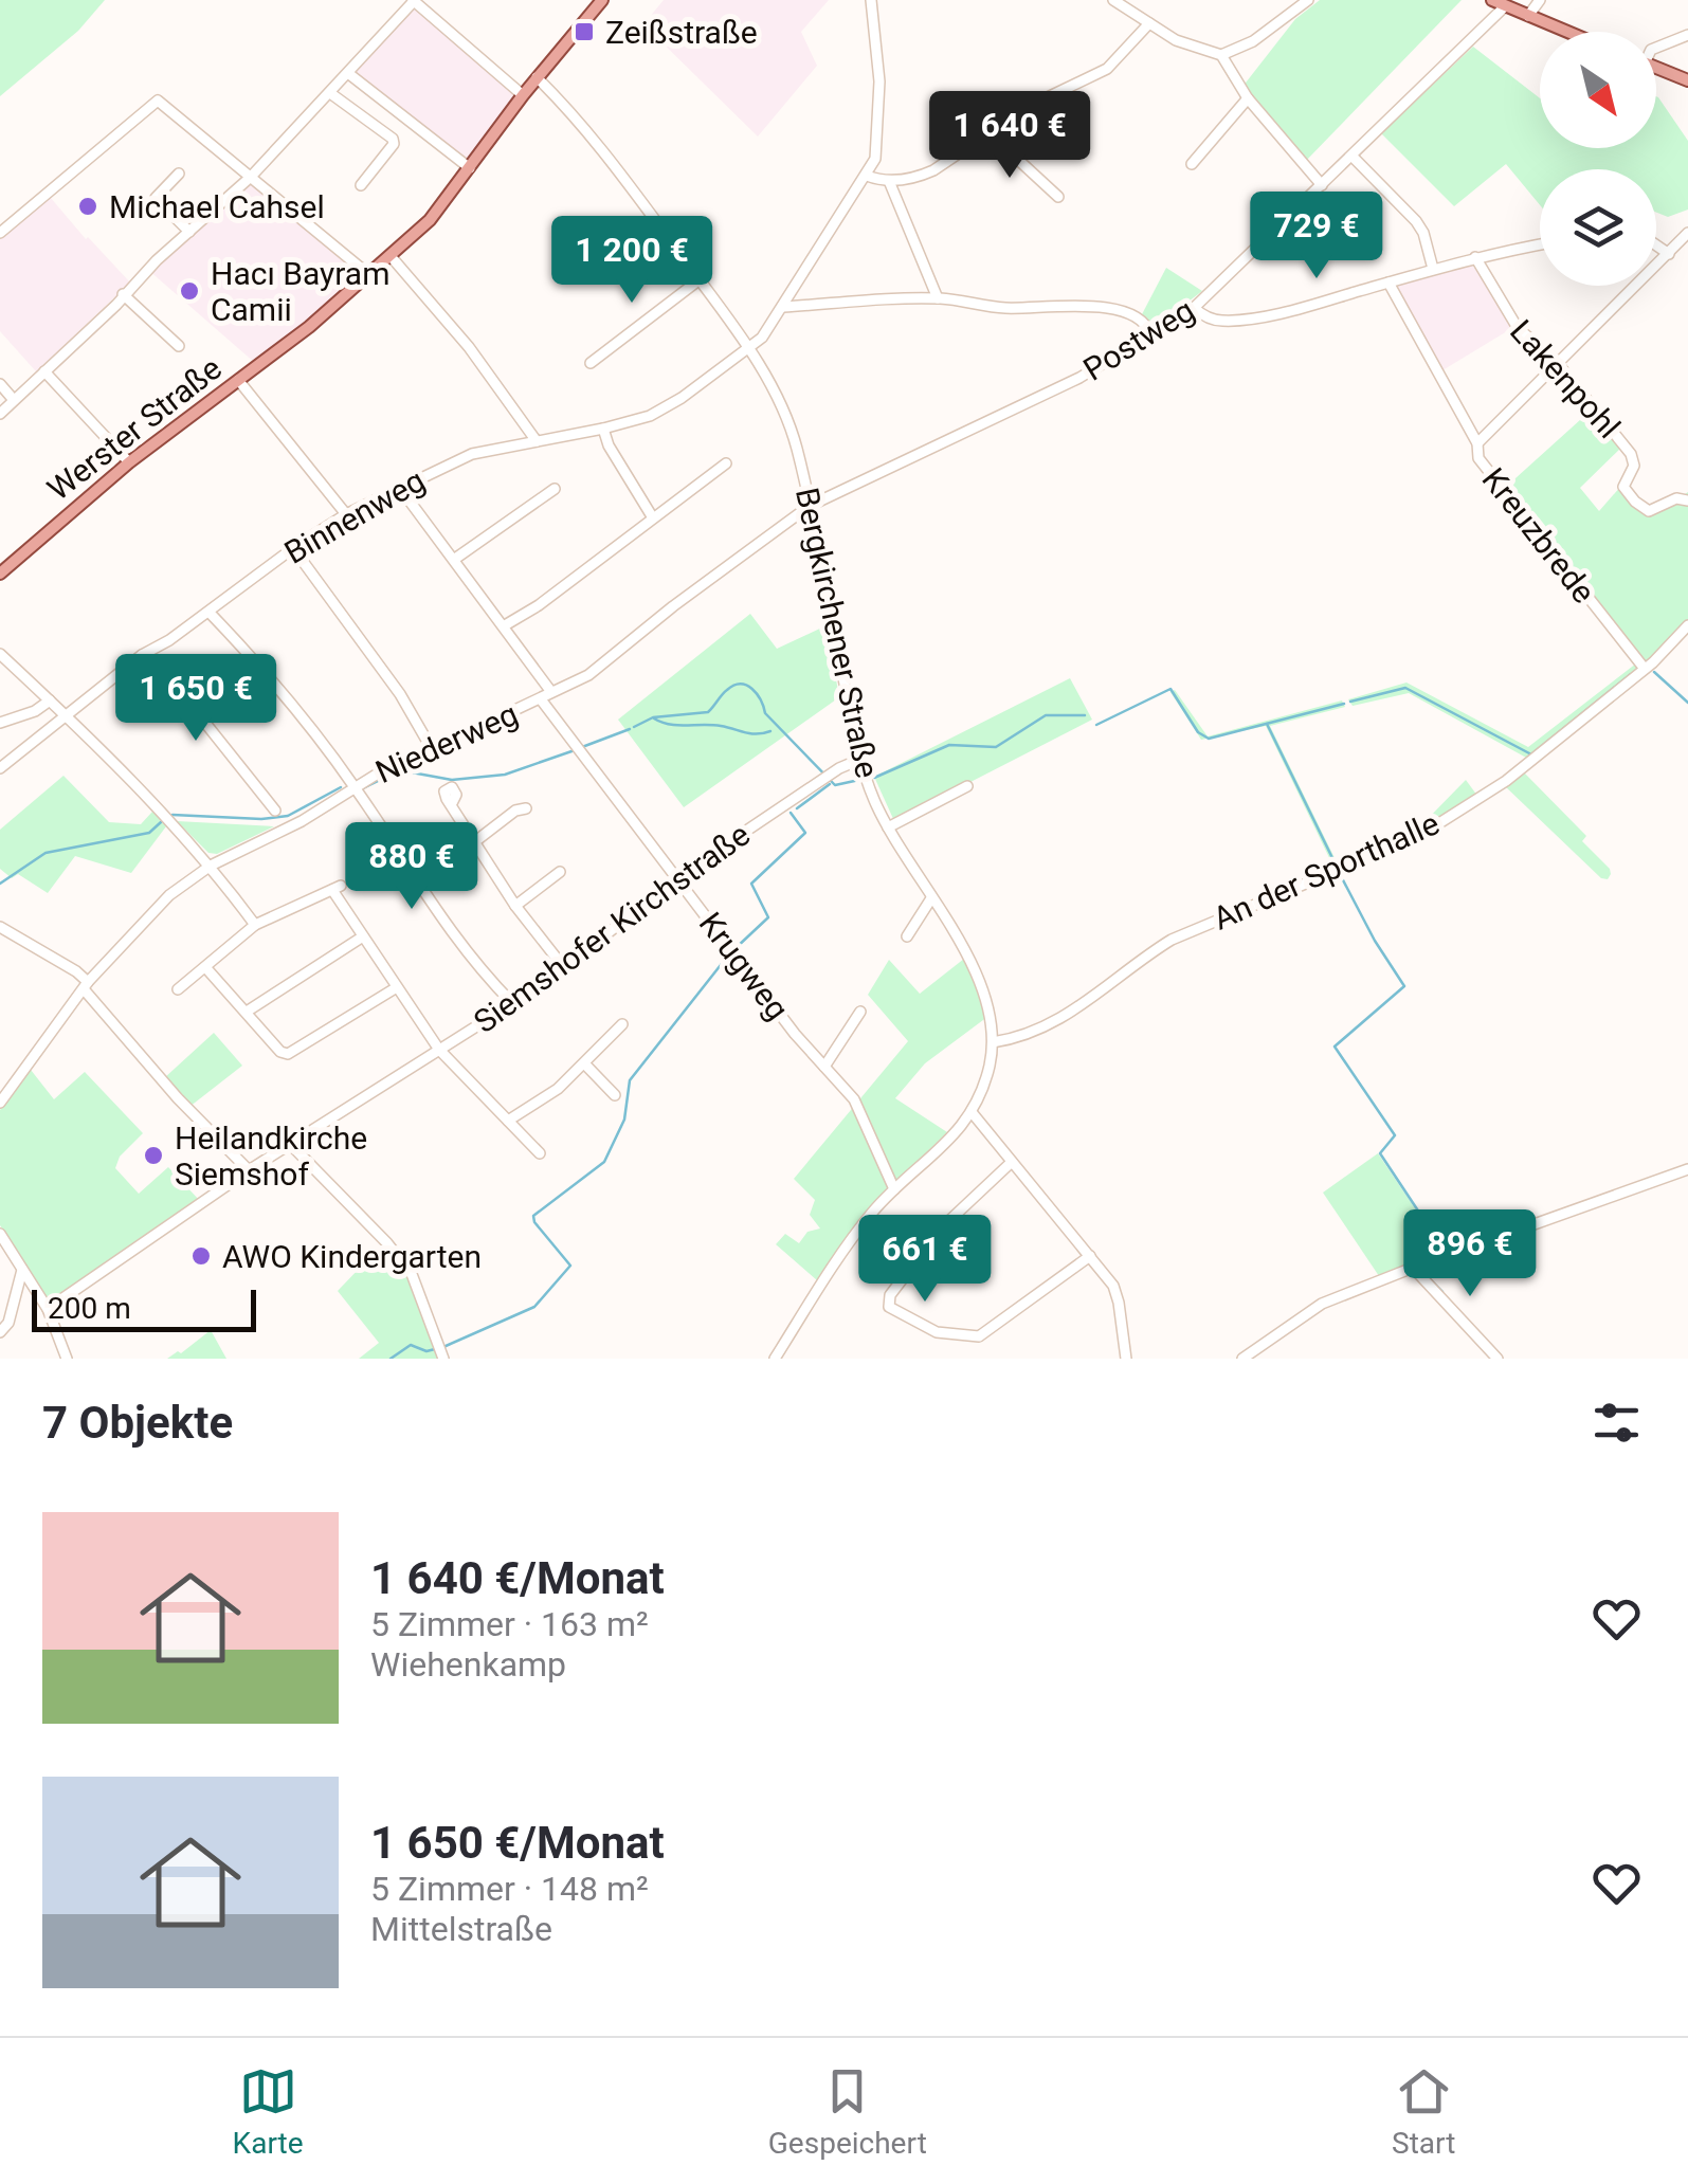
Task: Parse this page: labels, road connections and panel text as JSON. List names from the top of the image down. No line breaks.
{"streets":{"main road":["Werster Straße"],"street":["Postweg","Lakenpohl","Binnenweg","Kreuzbrede","Bergkirchener Straße","Niederweg","An der Sporthalle","Siemshofer Kirchstraße","Krugweg"]},"crossings":[["Postweg","Bergkirchener Straße"],["Postweg","Niederweg"],["Werster Straße","Bergkirchener Straße"],["Binnenweg","Bergkirchener Straße"],["Kreuzbrede","An der Sporthalle"],["Bergkirchener Straße","Niederweg"],["Bergkirchener Straße","An der Sporthalle"],["Bergkirchener Straße","Siemshofer Kirchstraße"],["Bergkirchener Straße","Krugweg"],["Niederweg","Krugweg"],["Siemshofer Kirchstraße","Krugweg"]],"places":{"transit":["Zeißstraße"],"other":["Michael Cahsel","Hacı Bayram Camii","Heilandkirche Siemshof","AWO Kindergarten"]},"scale_bar":"200 m","north":"bottom right","page":{"price":["1 640 €","729 €","1 200 €","1 650 €","880 €","896 €","661 €"],"scale":"200 m","heading":"7 Objekte","list":[{"name":"1 640 €/Monat","note":"5 Zimmer · 163 m² · Wiehenkamp"},{"name":"1 650 €/Monat","note":"5 Zimmer · 148 m² · Mittelstraße"}],"tabs":["Karte","Gespeichert","Start"]}}
